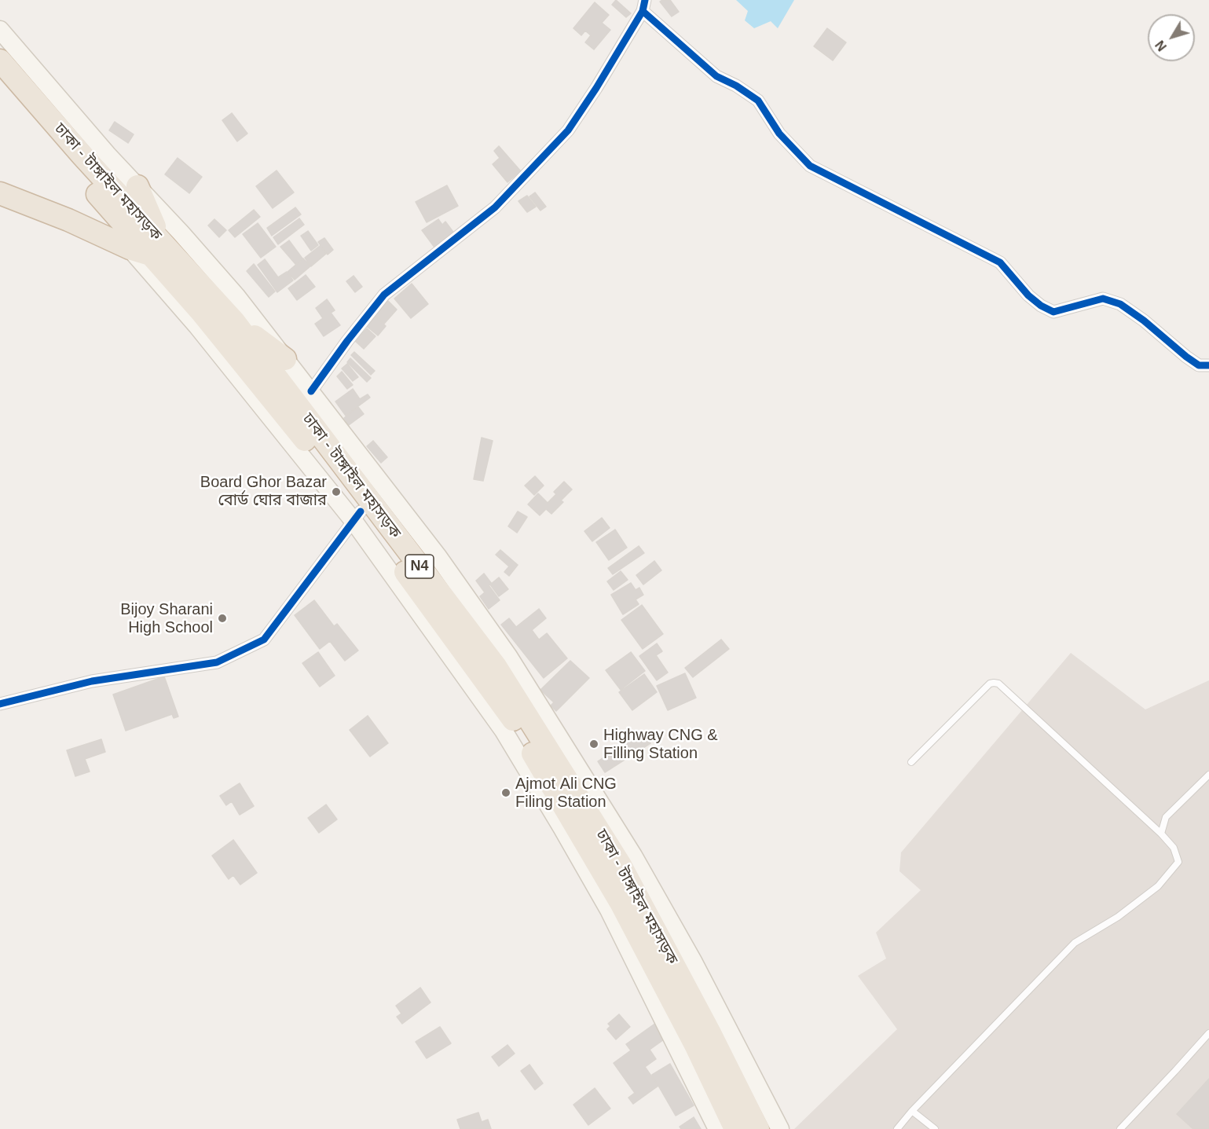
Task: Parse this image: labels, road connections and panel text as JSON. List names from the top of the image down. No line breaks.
{"streets":{"highway":["ঢাকা - টাঙ্গাইল মহাসড়ক","N4"]},"places":["Board Ghor Bazar বোর্ড ঘোর বাজার","Bijoy Sharani High School","Highway CNG & Filling Station","Ajmot Ali CNG Filing Station"],"north":"bottom left"}
